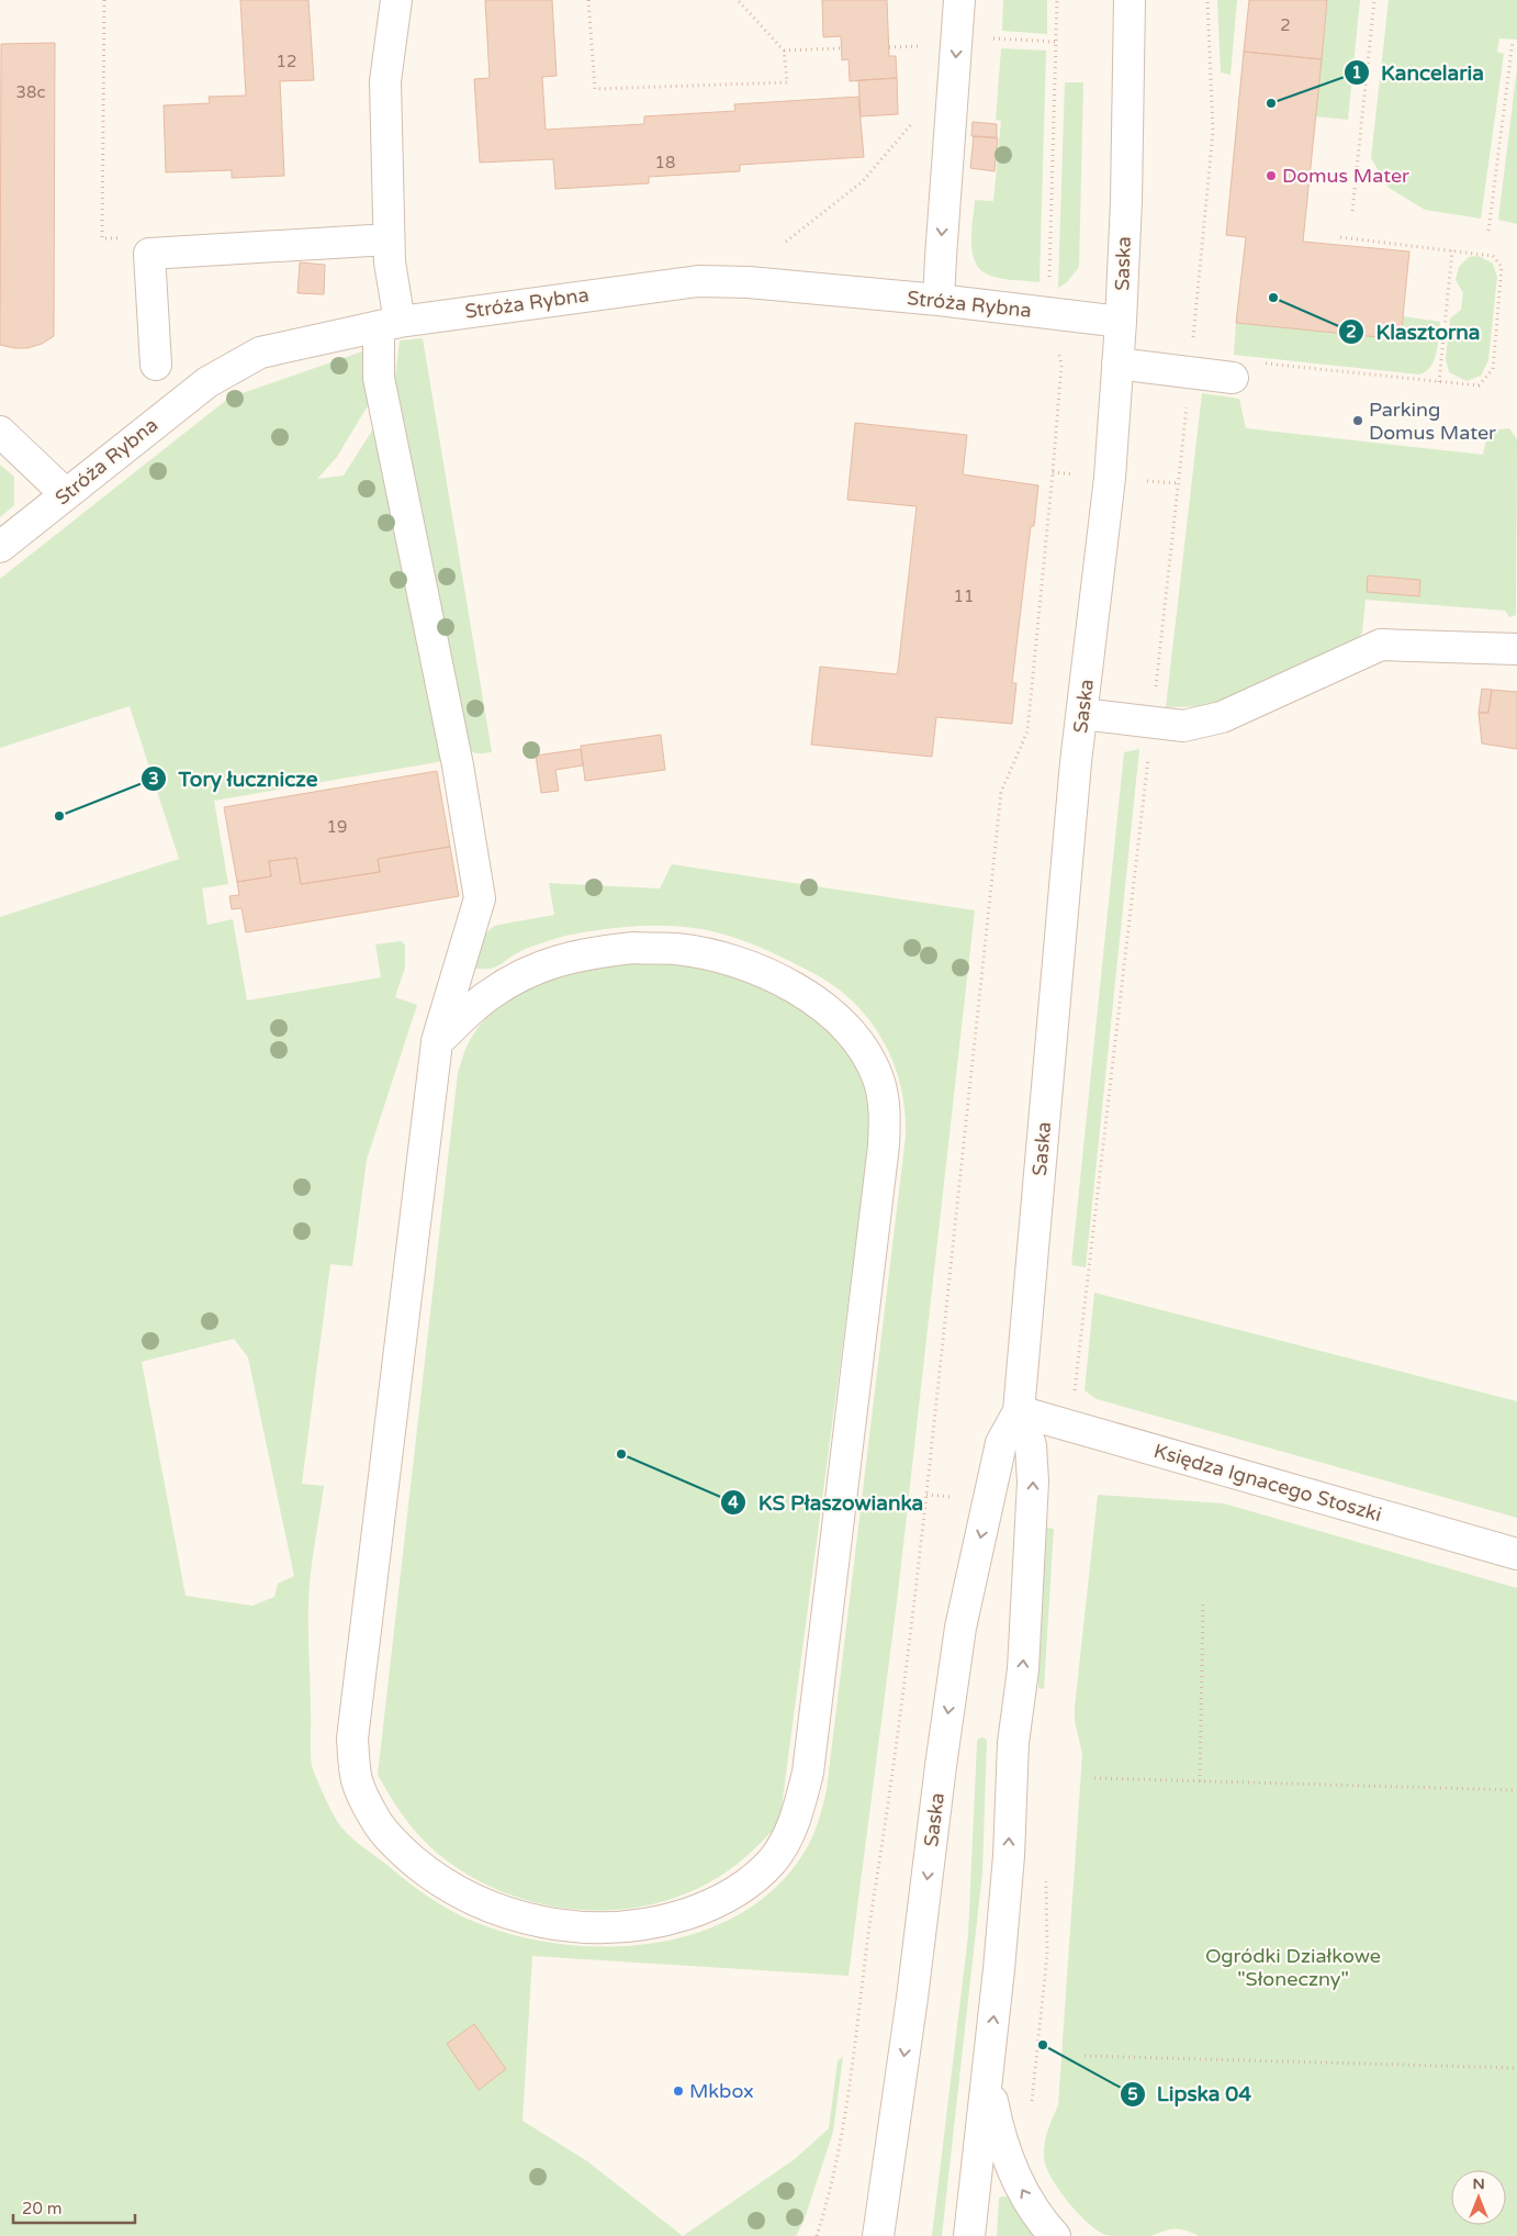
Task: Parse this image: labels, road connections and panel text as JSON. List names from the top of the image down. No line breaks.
{"streets":{"street":["Saska","Stróża Rybna","Księdza Ignacego Stoszki"]},"crossings":[["Saska","Stróża Rybna"],["Saska","Księdza Ignacego Stoszki"]],"parks":["Ogródki Działkowe \"Słoneczny\""],"places":["Kancelaria","Domus Mater","Klasztorna","Parking Domus Mater","Tory łucznicze","KS Płaszowianka","Lipska 04","Mkbox"],"house_numbers":["2","12","38c","18","11","19"],"scale_bar":"20 m","north":"top"}
